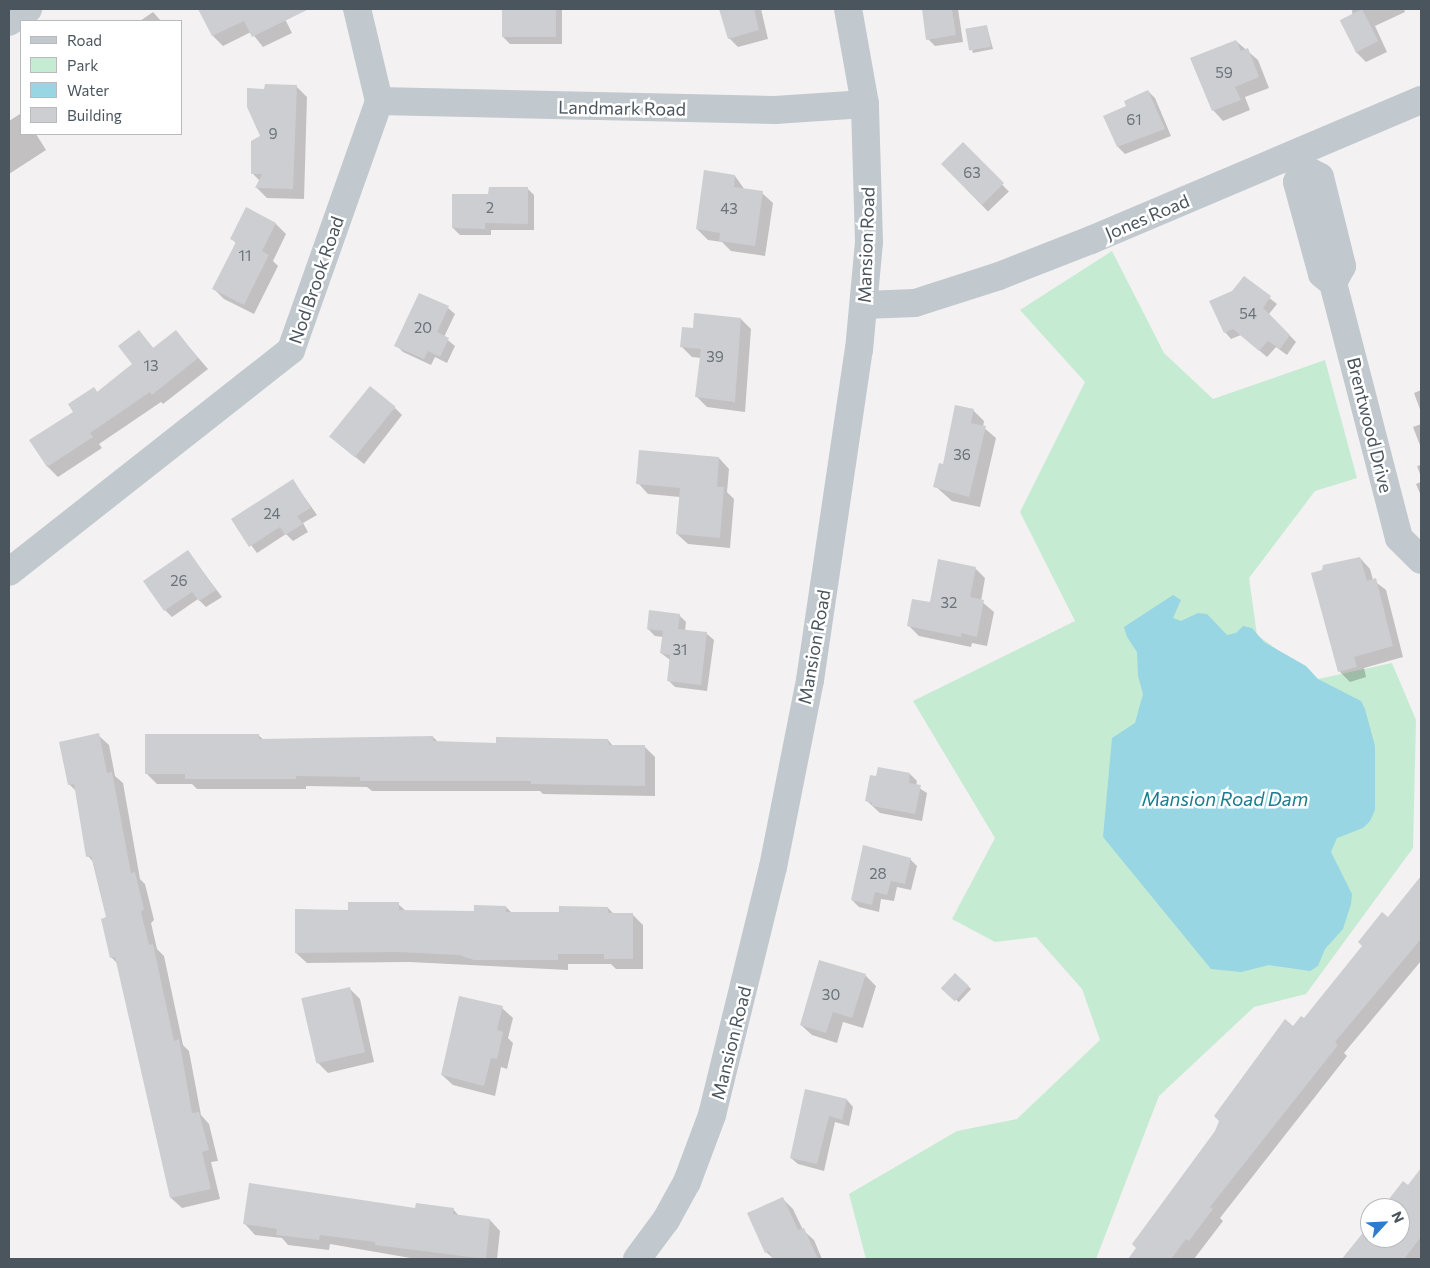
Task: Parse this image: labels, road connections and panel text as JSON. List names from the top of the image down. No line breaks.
{"streets":{"street":["Landmark Road","Jones Road","Mansion Road","Nod Brook Road","Brentwood Drive"]},"crossings":[["Landmark Road","Mansion Road"],["Landmark Road","Nod Brook Road"],["Jones Road","Mansion Road"],["Jones Road","Brentwood Drive"]],"water":["Mansion Road Dam"],"house_numbers":["59","61","9","63","2","43","11","54","20","39","13","36","24","26","32","31","28","30"],"legend":["Road","Park","Water","Building"],"north":"top right"}
